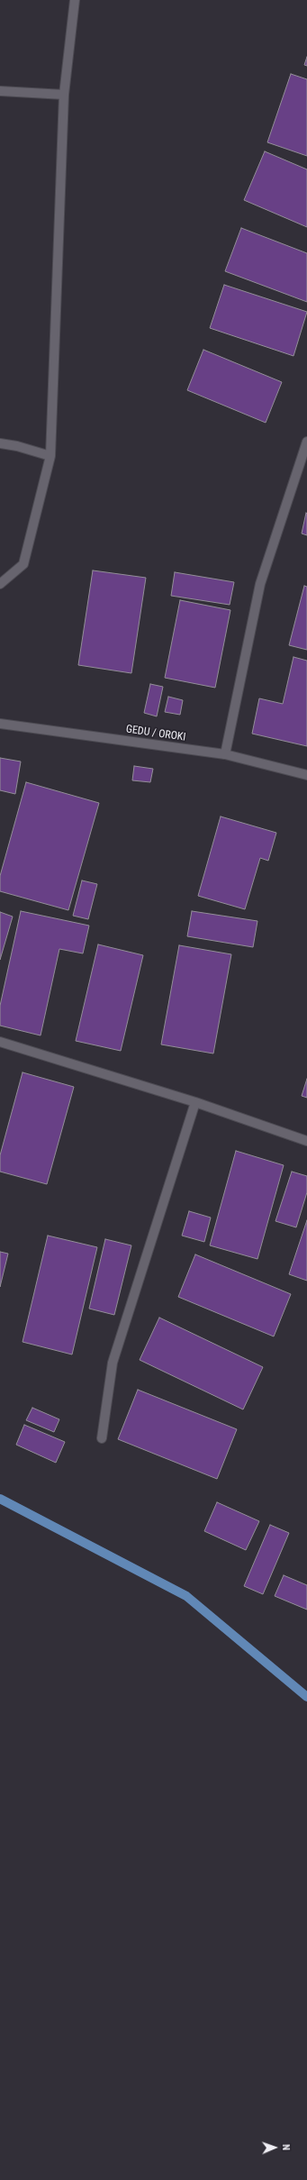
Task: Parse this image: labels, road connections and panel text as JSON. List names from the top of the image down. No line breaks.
{"streets":{"street":["GEDU / OROKI"]},"north":"right"}
